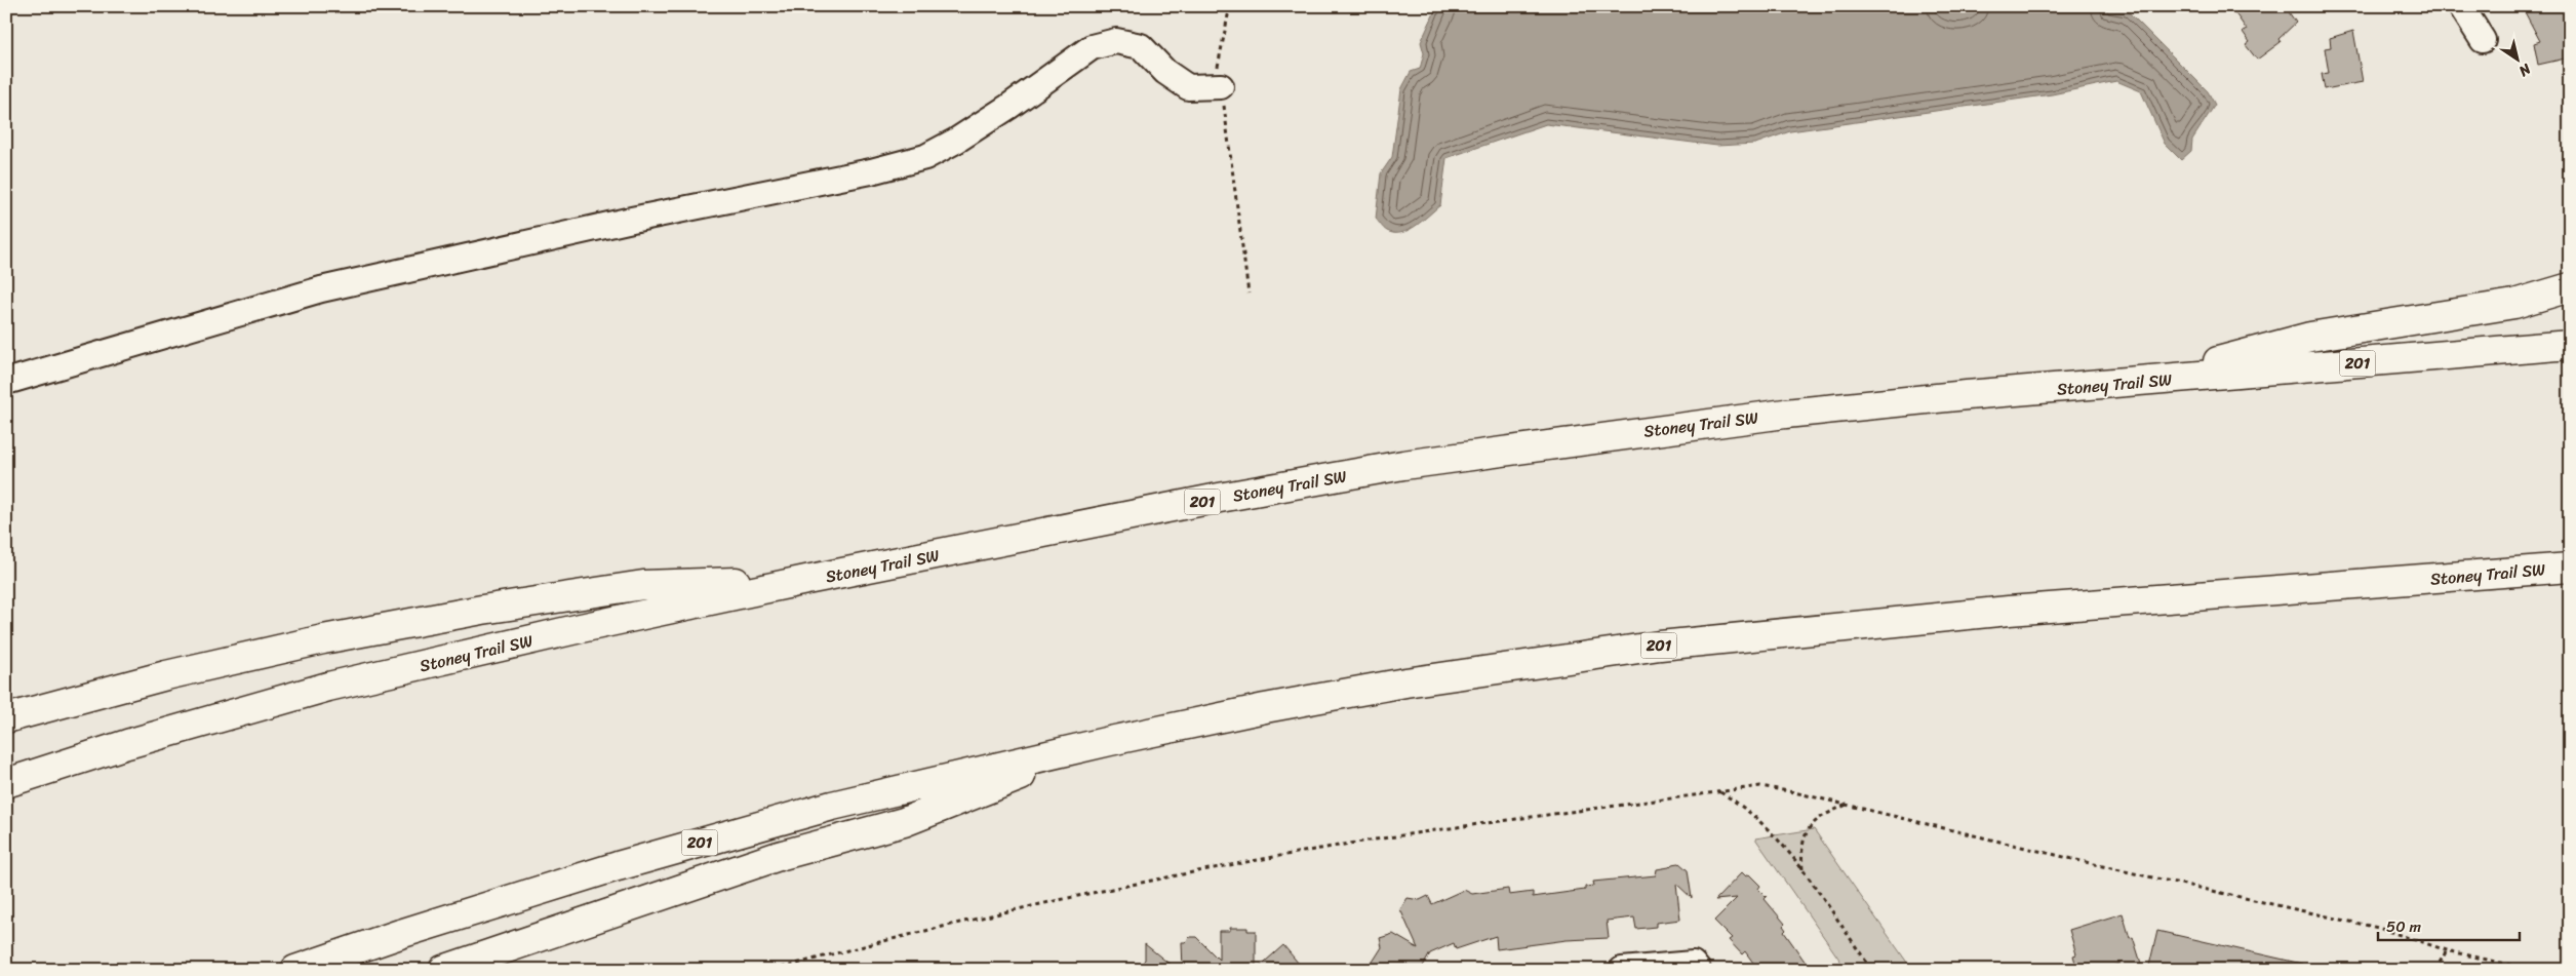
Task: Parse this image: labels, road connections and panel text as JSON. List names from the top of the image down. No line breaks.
{"streets":{"highway":["201","Stoney Trail SW"]},"scale_bar":"50 m","north":"bottom right"}
